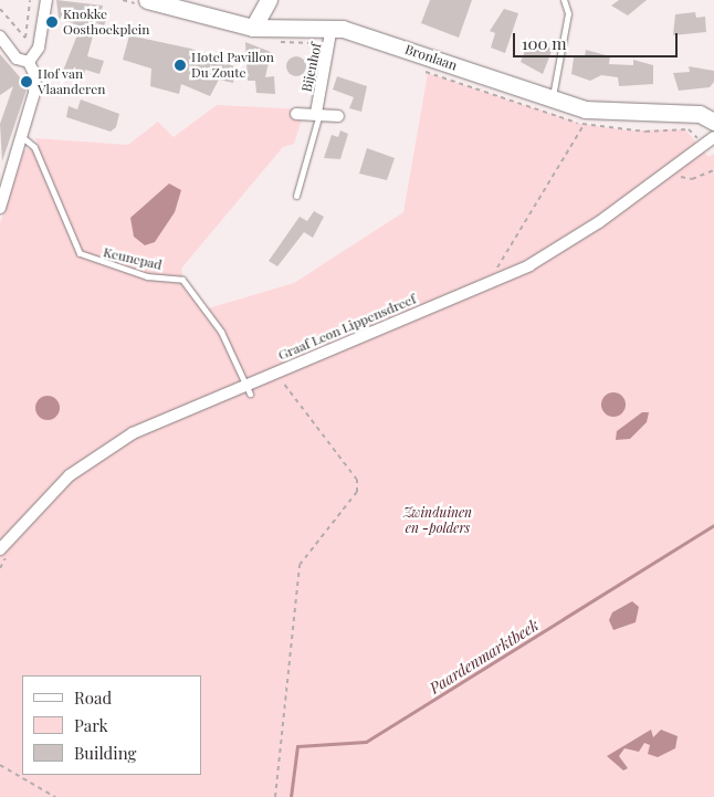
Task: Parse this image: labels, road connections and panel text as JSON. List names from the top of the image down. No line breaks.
{"streets":{"street":["Bronlaan","Bijenhof","Graaf Leon Lippensdreef"],"lane":["Keunepad"]},"crossings":[["Bronlaan","Bijenhof"],["Keunepad","Graaf Leon Lippensdreef"]],"water":["Paardenmarktbeek"],"parks":["Zwinduinen en -polders"],"places":["Knokke Oosthoekplein","Hotel Pavillon Du Zoute","Hof van Vlaanderen"],"legend":["Road","Park","Building"],"scale_bar":"100 m"}
